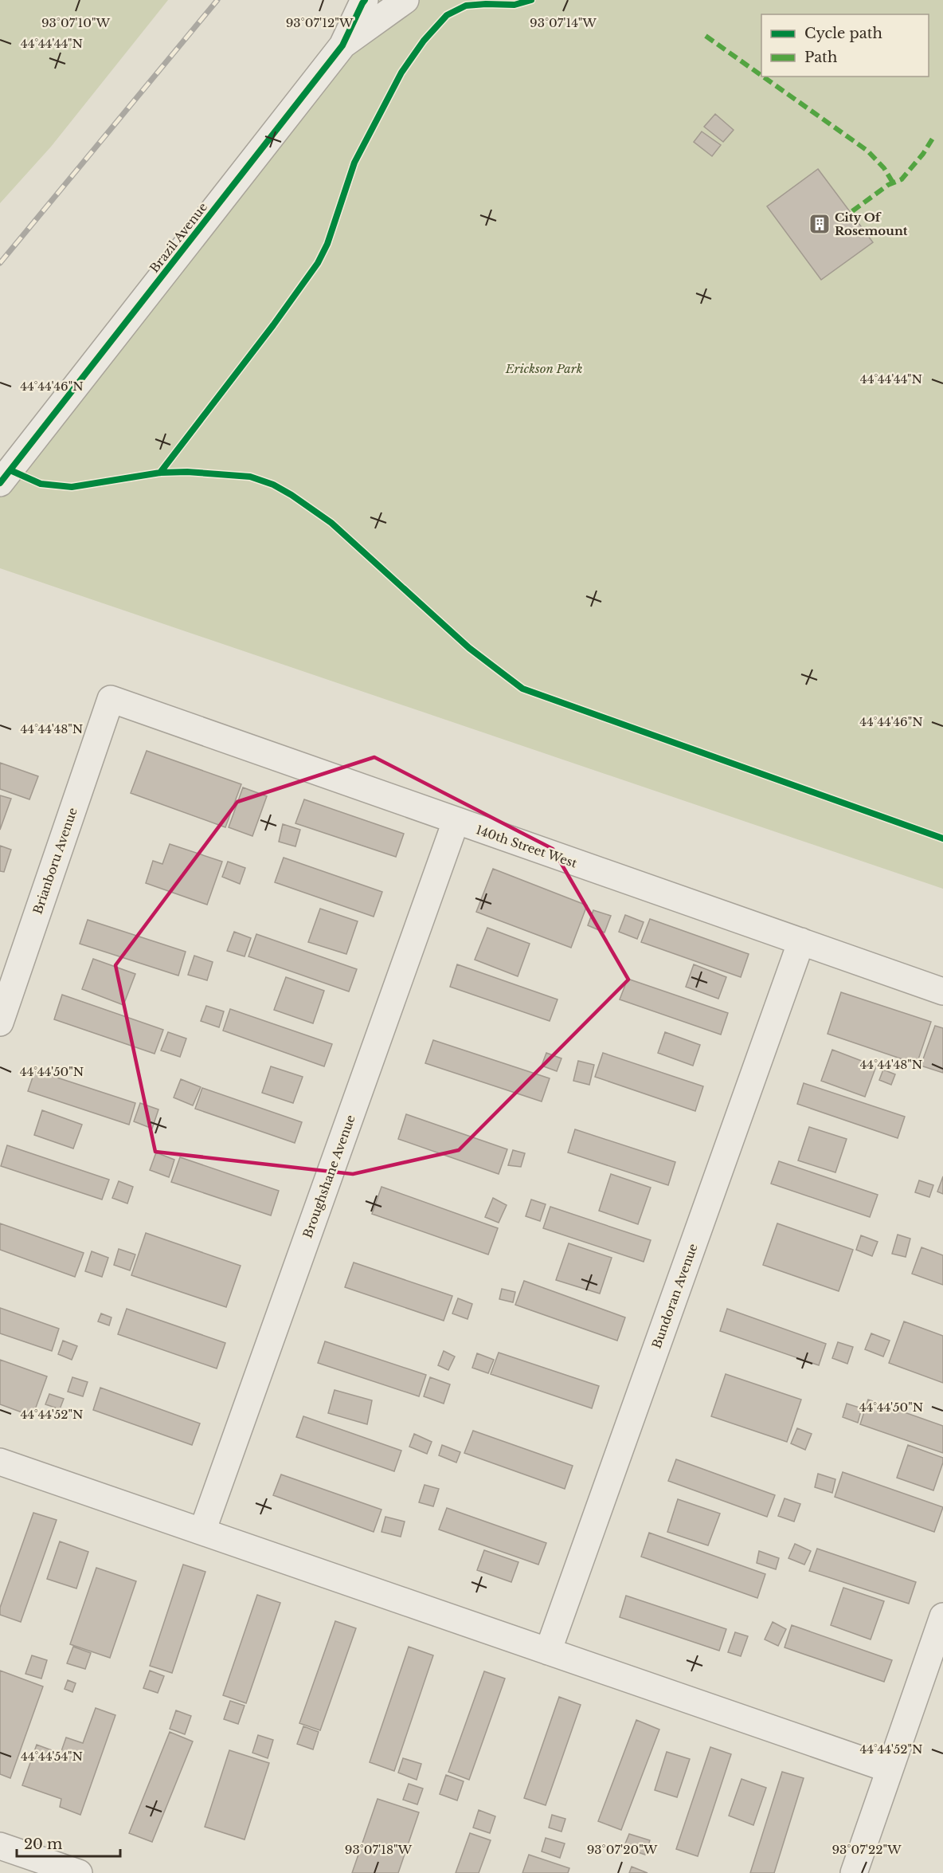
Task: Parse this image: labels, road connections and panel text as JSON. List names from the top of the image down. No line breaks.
{"streets":{"street":["Brazil Avenue","140th Street West","Brianboru Avenue","Broughshane Avenue","Bundoran Avenue"]},"crossings":[["140th Street West","Brianboru Avenue"],["140th Street West","Broughshane Avenue"],["140th Street West","Bundoran Avenue"]],"parks":["Erickson Park"],"places":{"building":["City Of Rosemount"]},"legend":["Cycle path","Path"],"scale_bar":"20 m","coordinates":["93°07'10\"W","93°07'12\"W","93°07'14\"W","44°44'44\"N","44°44'46\"N","44°44'48\"N","44°44'50\"N","44°44'52\"N","44°44'54\"N","93°07'18\"W","93°07'20\"W","93°07'22\"W"]}
